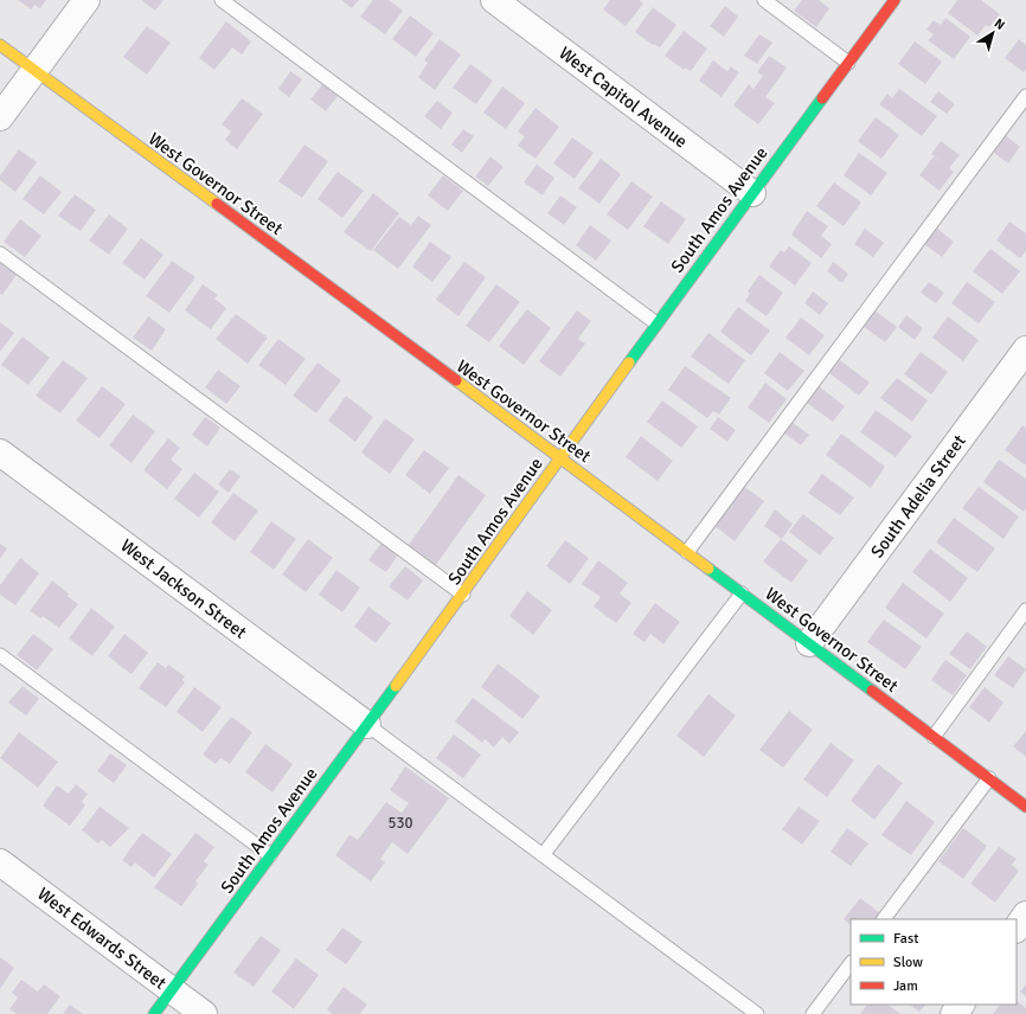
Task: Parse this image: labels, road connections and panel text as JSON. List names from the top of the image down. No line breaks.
{"streets":{"street":["West Capitol Avenue","West Governor Street","South Amos Avenue","South Adelia Street","West Jackson Street","West Edwards Street"]},"crossings":[["West Capitol Avenue","South Amos Avenue"],["West Governor Street","South Amos Avenue"],["West Governor Street","South Adelia Street"],["South Amos Avenue","West Jackson Street"],["South Amos Avenue","West Edwards Street"]],"house_numbers":["530"],"legend":["Fast","Slow","Jam"],"north":"top right"}
